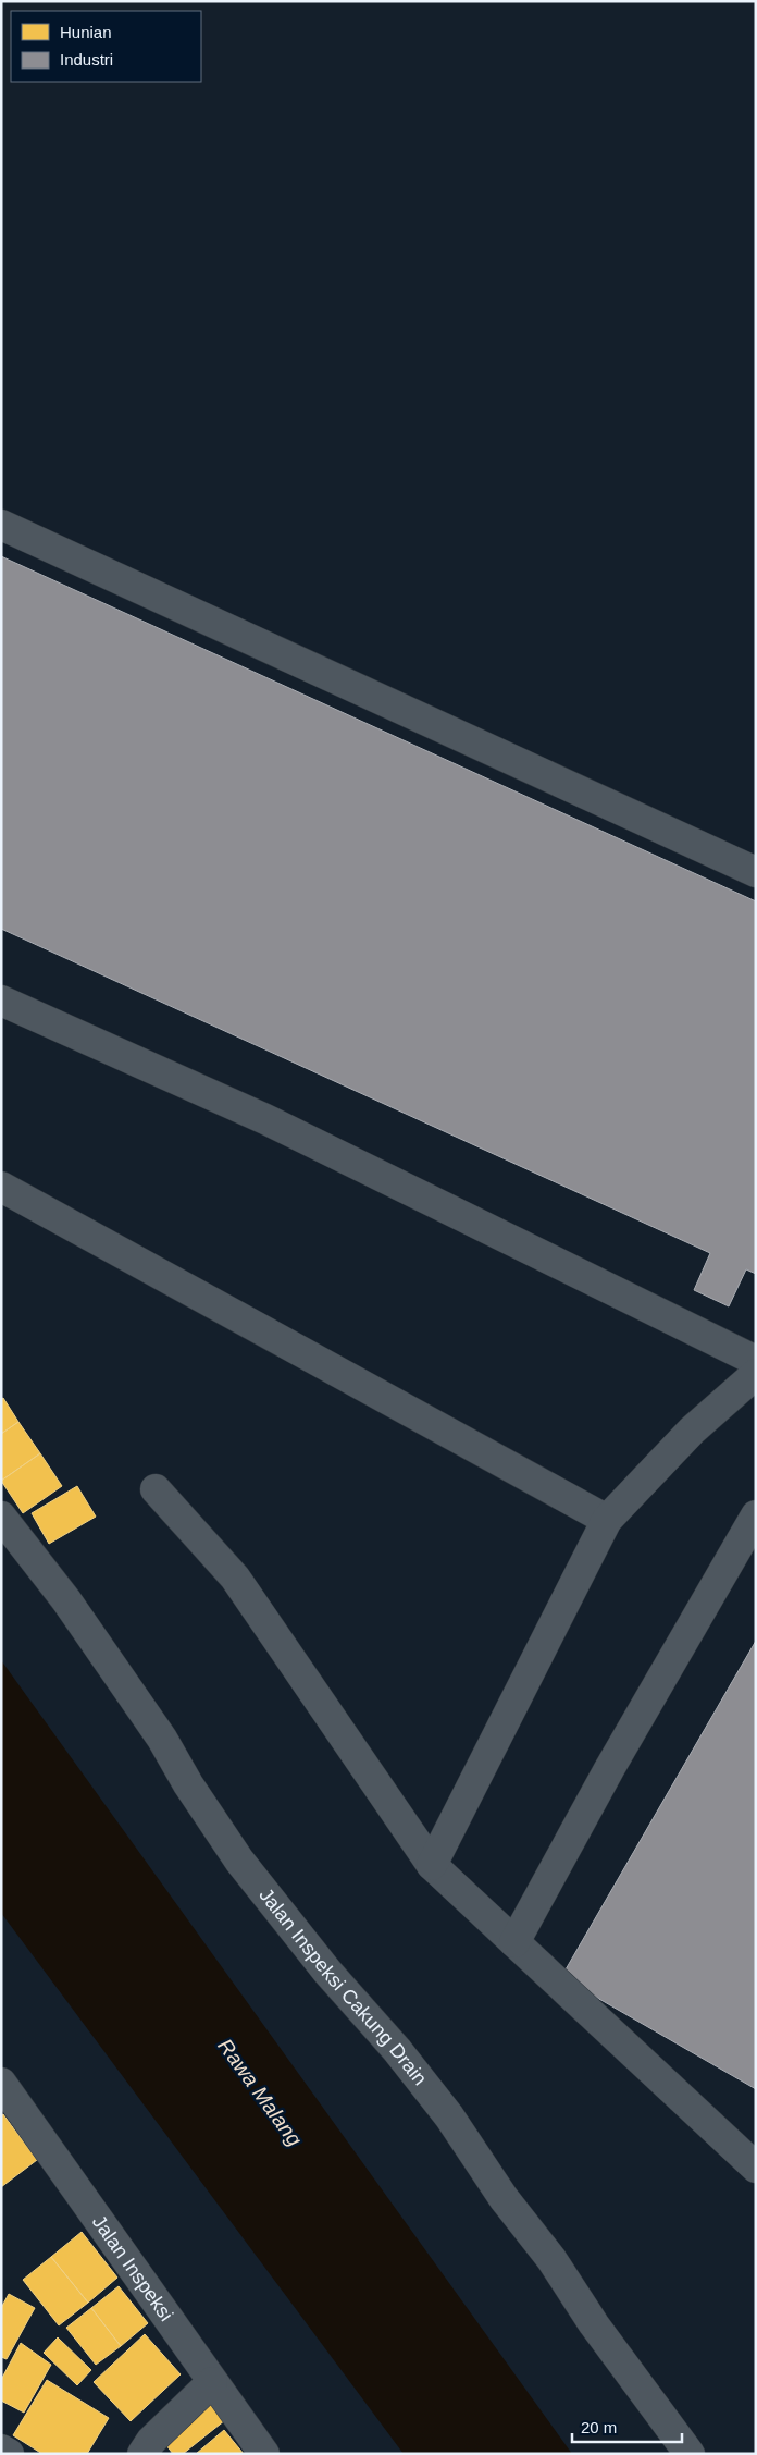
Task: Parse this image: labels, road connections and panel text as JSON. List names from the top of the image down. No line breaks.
{"streets":{"street":["Jalan Inspeksi Cakung Drain","Jalan Inspeksi"]},"water":["Rawa Malang"],"legend":["Hunian","Industri"],"scale_bar":"20 m"}
